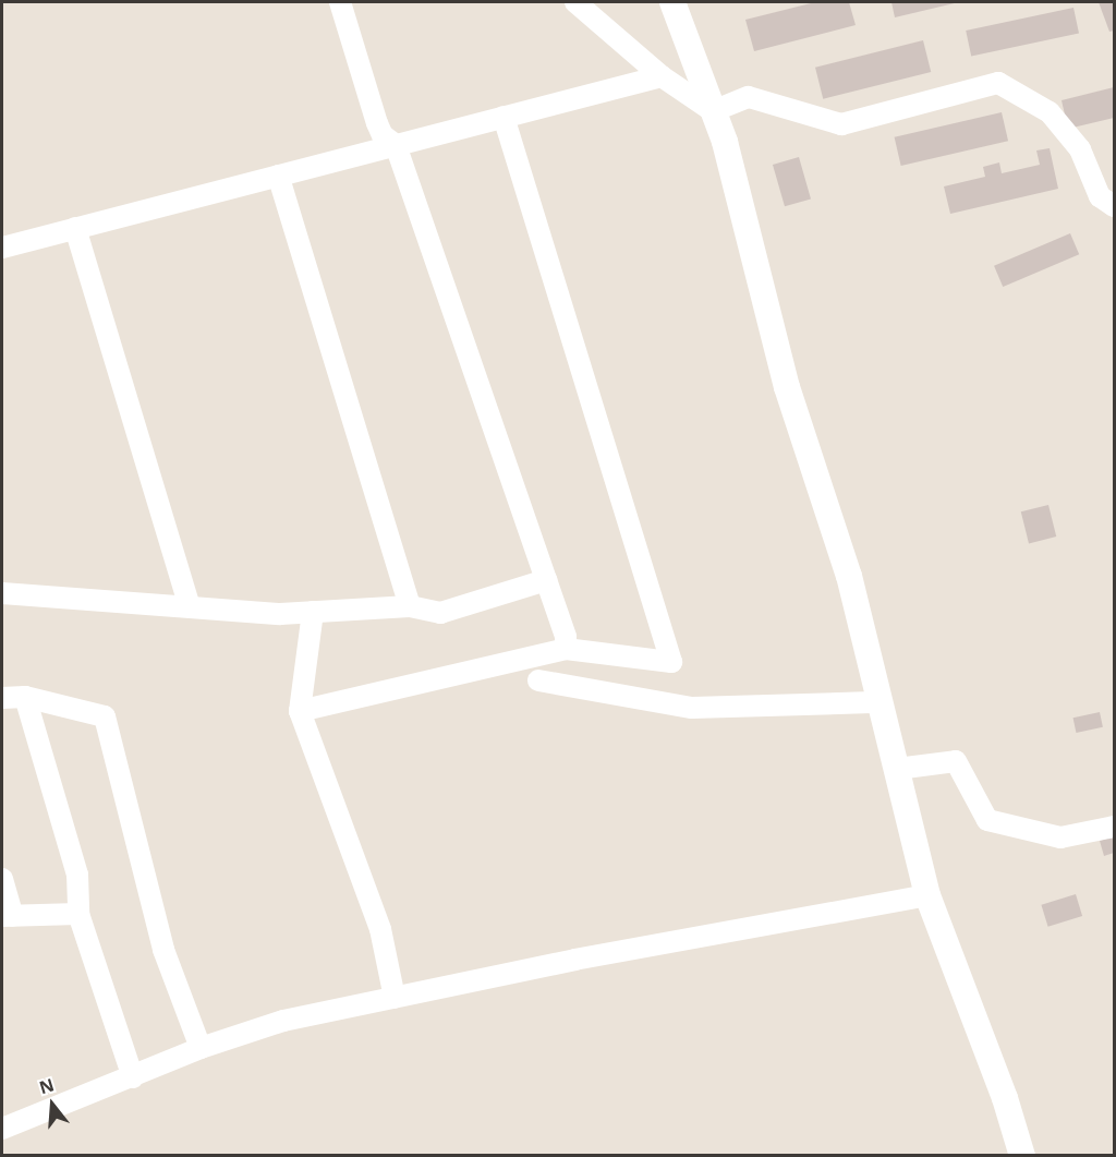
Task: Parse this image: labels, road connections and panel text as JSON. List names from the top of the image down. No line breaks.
{"north":"top"}
